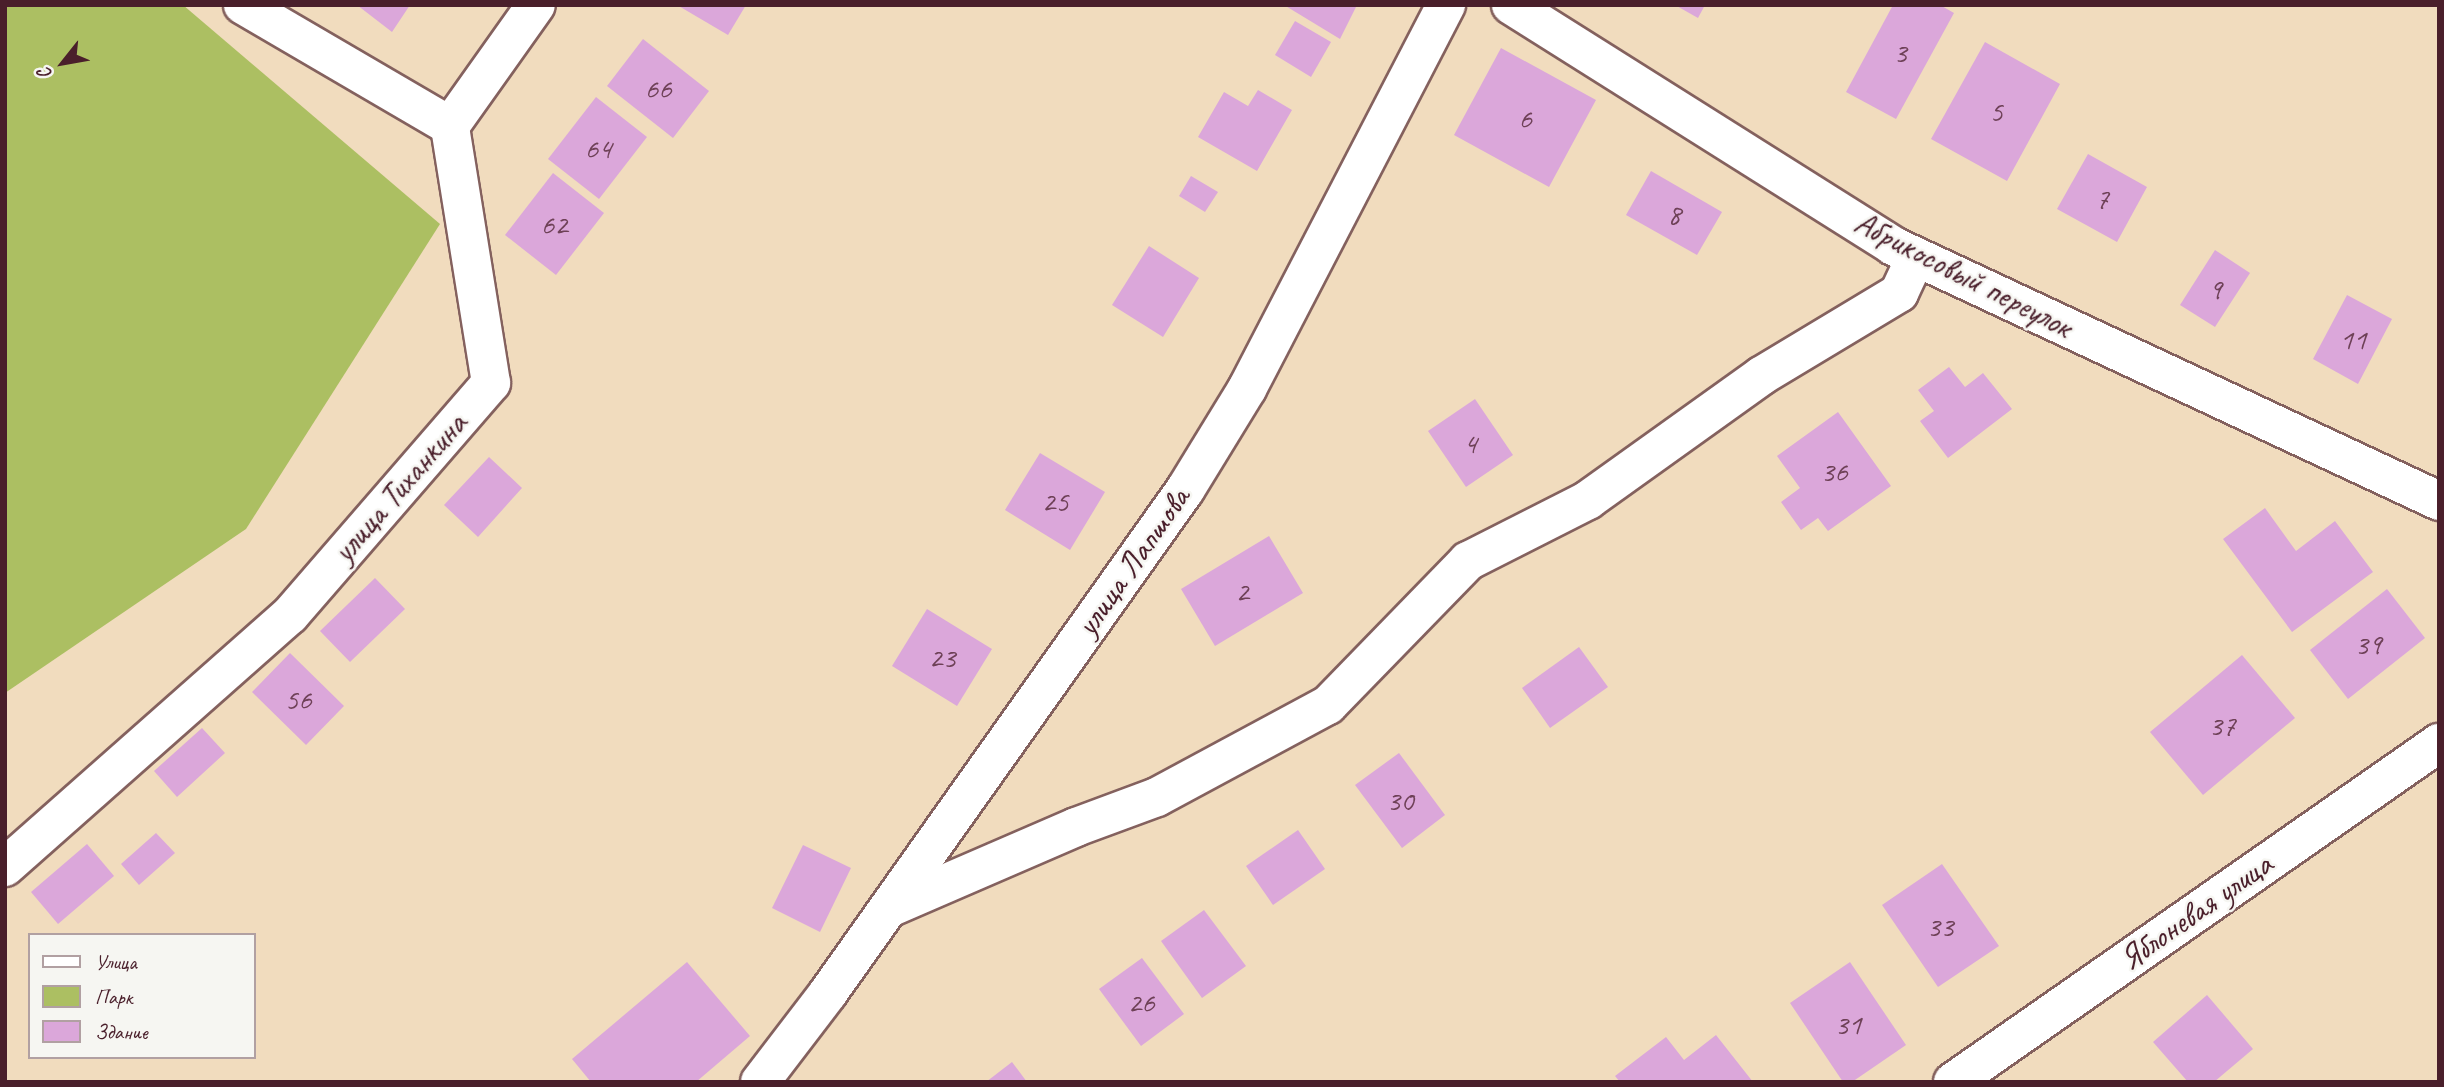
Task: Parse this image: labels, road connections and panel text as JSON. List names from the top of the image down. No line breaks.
{"streets":{"street":["Абрикосовый переулок","улица Тиханкина","улица Лапшова","Яблоневая улица"]},"house_numbers":["3","66","5","6","64","7","8","62","9","11","4","36","25","2","39","23","56","37","30","33","26","31"],"legend":["Улица","Парк","Здание"],"north":"bottom left"}
